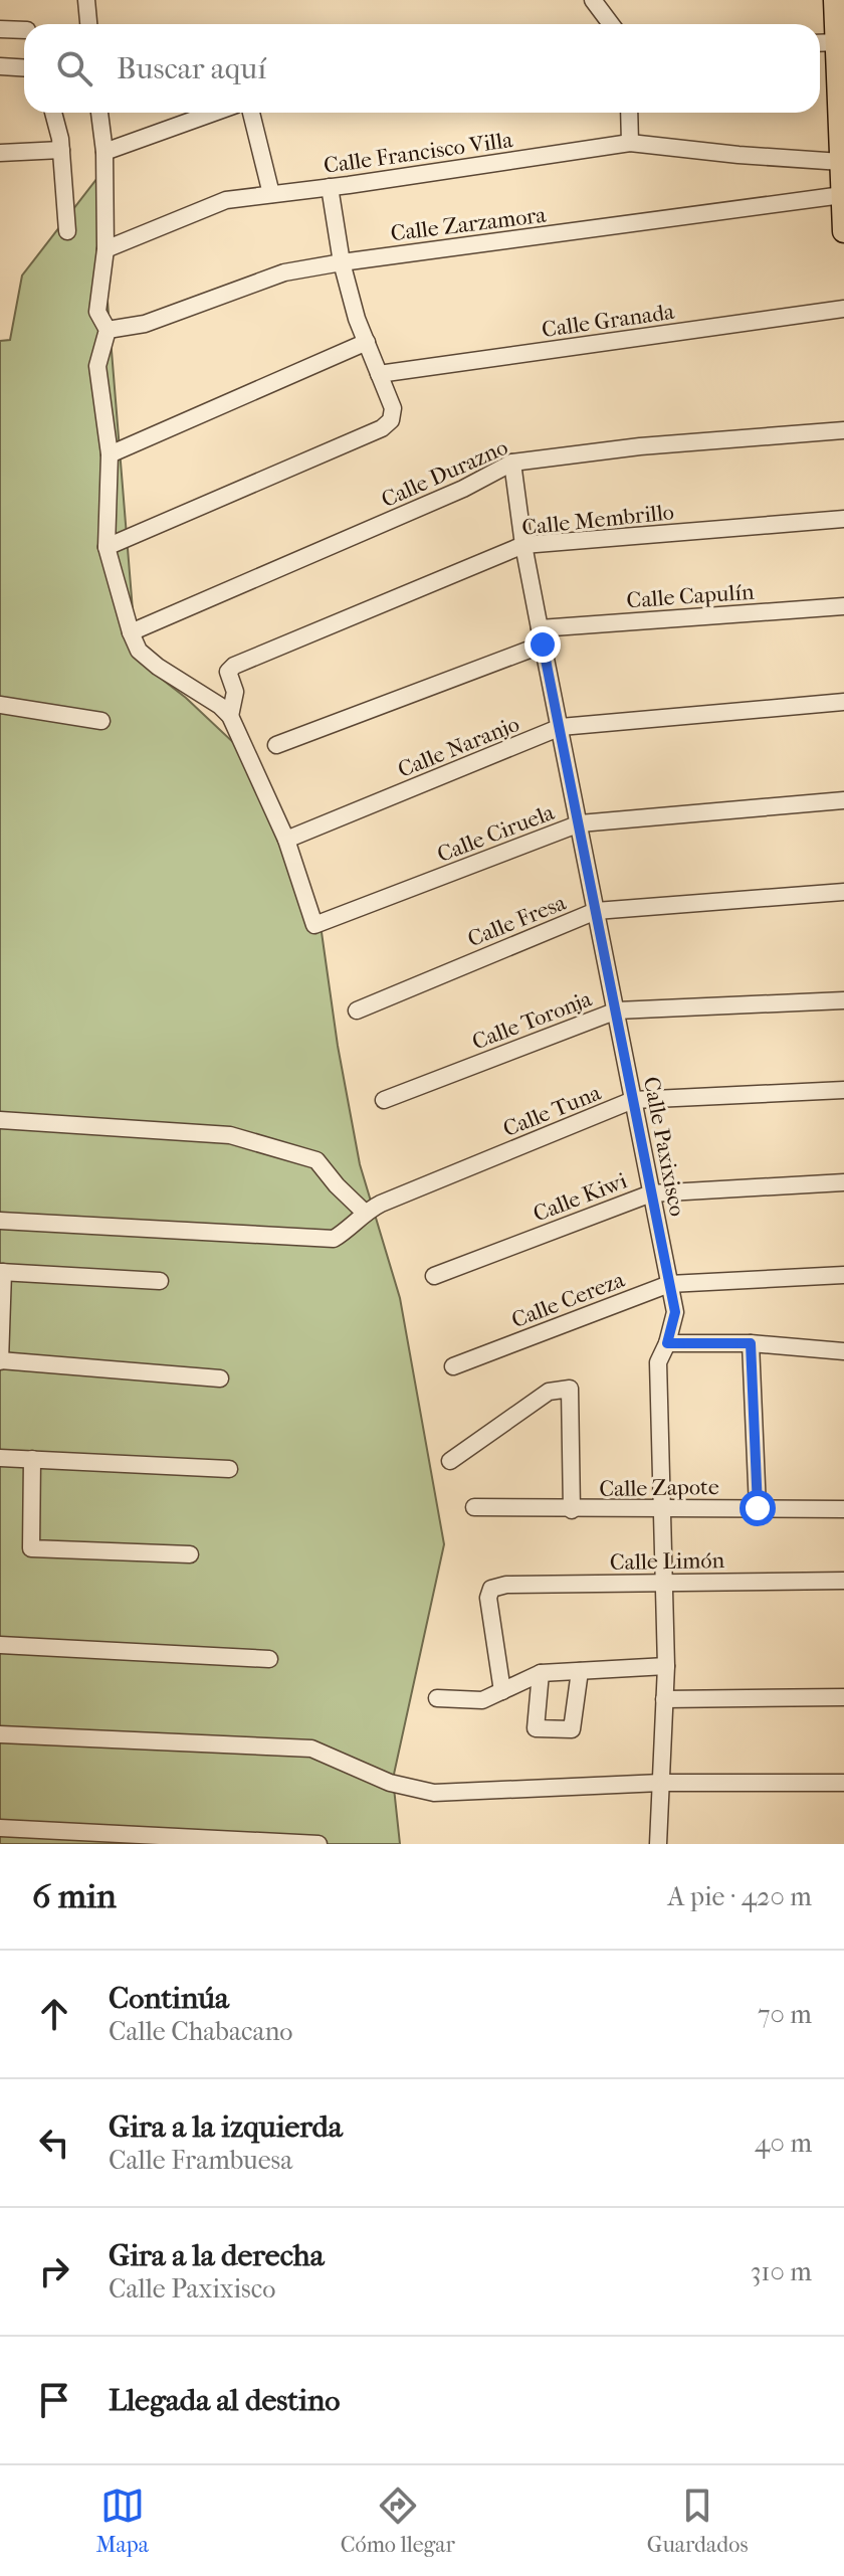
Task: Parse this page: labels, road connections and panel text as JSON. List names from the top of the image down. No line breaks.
{"streets":{"street":["Calle Francisco Villa","Calle Zarzamora","Calle Granada","Calle Durazno","Calle Membrillo","Calle Capulín","Calle Naranjo","Calle Ciruela","Calle Fresa","Calle Toronja","Calle Tuna","Calle Paxixisco","Calle Kiwi","Calle Cereza","Calle Zapote","Calle Limón"]},"crossings":[["Calle Durazno","Calle Paxixisco"],["Calle Membrillo","Calle Paxixisco"],["Calle Capulín","Calle Paxixisco"],["Calle Naranjo","Calle Ciruela"],["Calle Naranjo","Calle Paxixisco"],["Calle Ciruela","Calle Paxixisco"],["Calle Fresa","Calle Paxixisco"],["Calle Toronja","Calle Paxixisco"],["Calle Tuna","Calle Paxixisco"],["Calle Paxixisco","Calle Kiwi"],["Calle Paxixisco","Calle Cereza"],["Calle Paxixisco","Calle Zapote"],["Calle Paxixisco","Calle Limón"]],"page":{"search":"Buscar aquí","heading":["6 min","A pie · 420 m"],"list":[["Continúa","Calle Chabacano","70 m"],["Gira a la izquierda","Calle Frambuesa","40 m"],["Gira a la derecha","Calle Paxixisco","310 m"],"Llegada al destino"],"nav":["Mapa","Cómo llegar","Guardados"]}}
